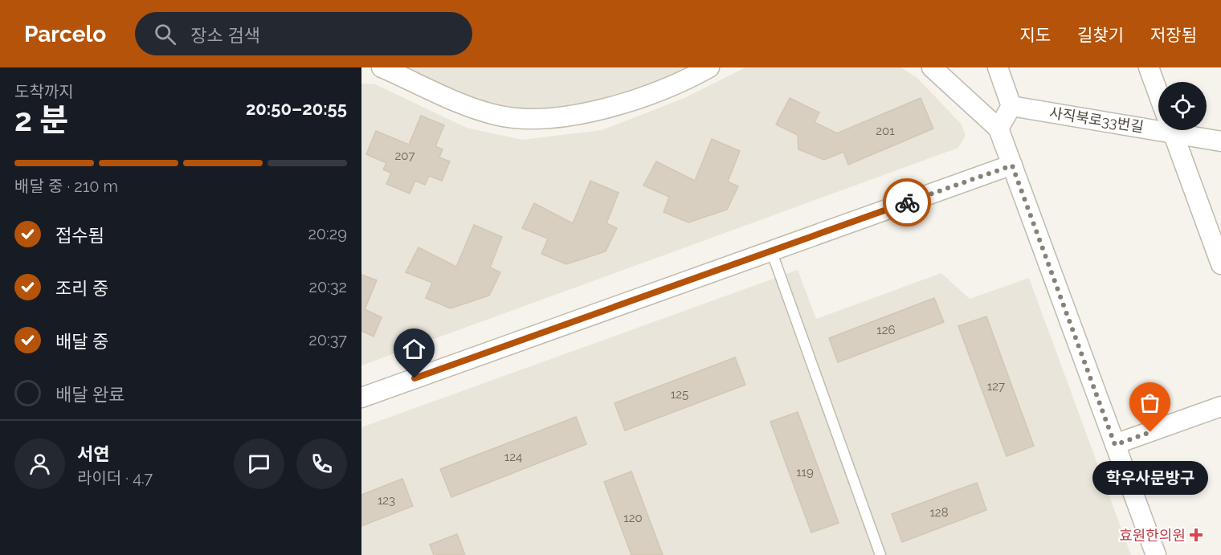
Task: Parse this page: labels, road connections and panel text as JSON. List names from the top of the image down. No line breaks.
{"streets":{"street":["사직북로33번길"]},"places":{"other":["학우사문방구"],"health":["효원한의원"]},"house_numbers":["201","207","126","127","125","124","119","123","128","120"],"page":{"header":"Parcelo","search":"장소 검색","nav":["지도","길찾기","저장됨"],"heading":["2 분","도착까지","20:50–20:55"],"panel":["서연","라이더 · 4.7"],"bar":"배달 중 · 210 m","list":[["접수됨","20:29"],["조리 중","20:32"],["배달 중","20:37"],"배달 완료"],"bubble":"학우사문방구"}}
